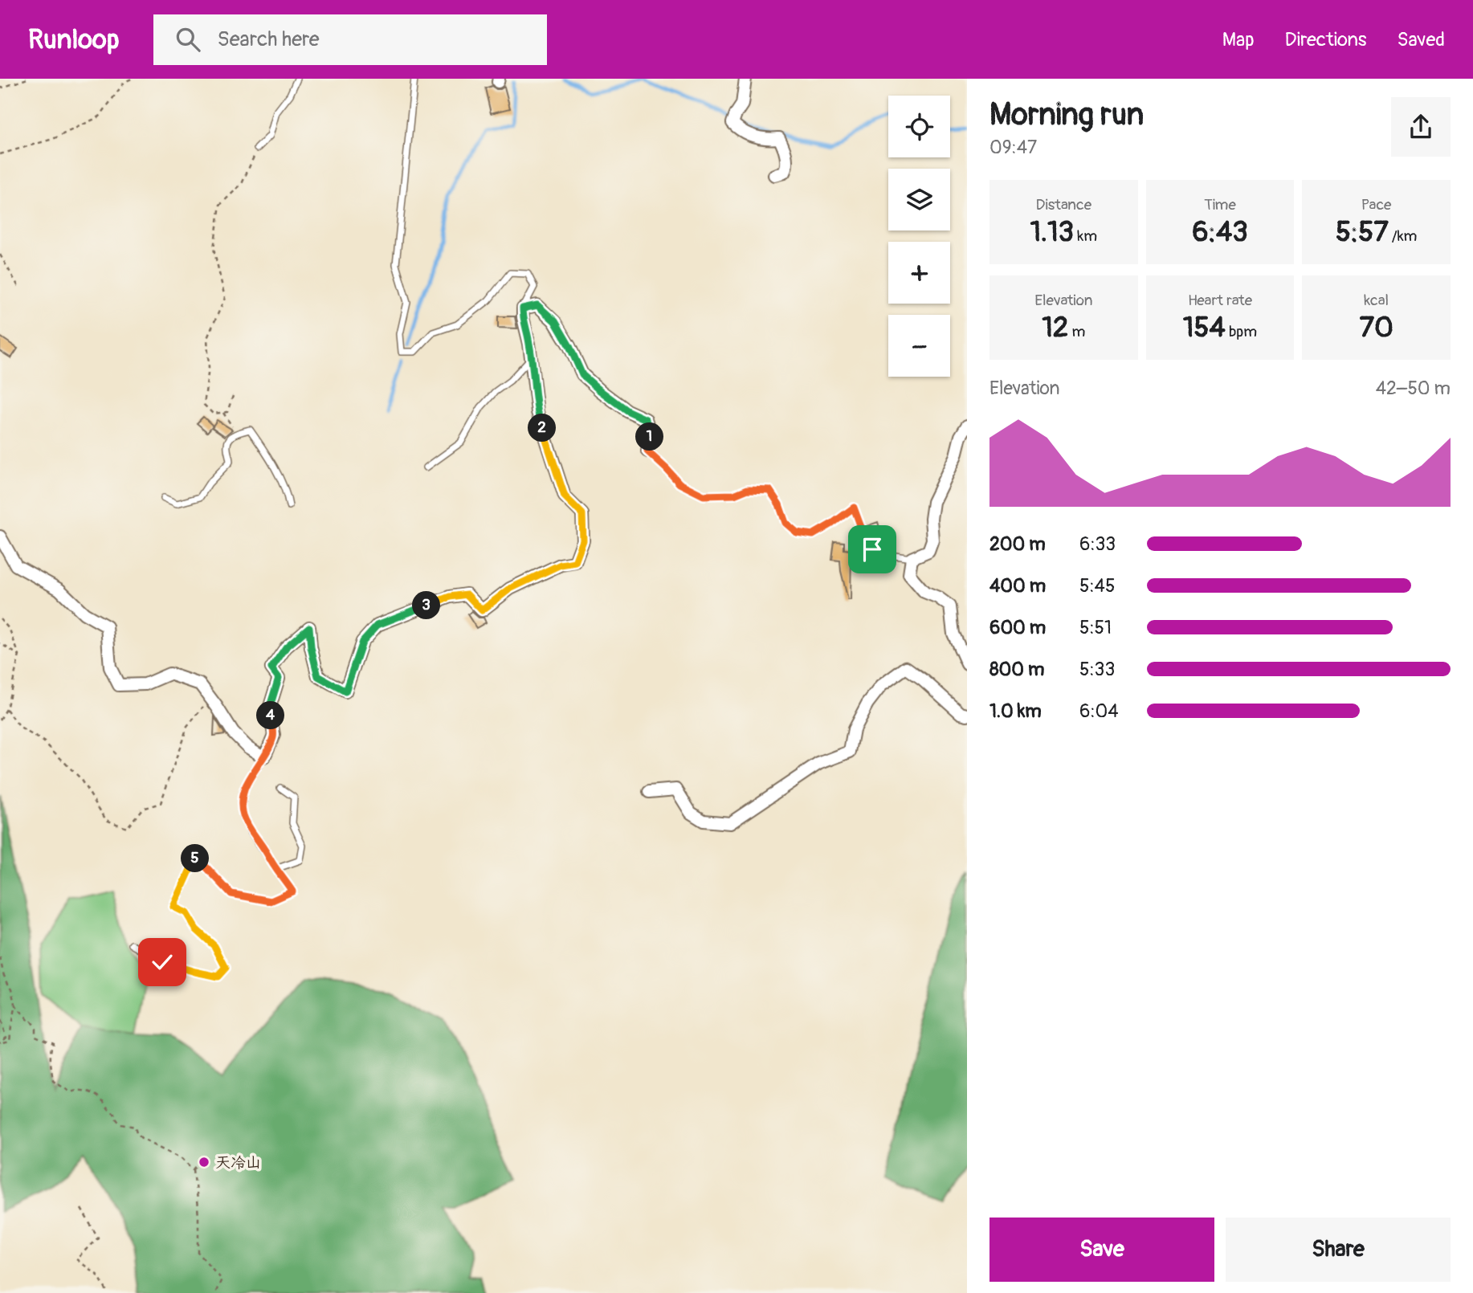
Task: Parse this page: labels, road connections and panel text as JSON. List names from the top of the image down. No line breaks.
{"places":["天冷山"],"page":{"header":"Runloop","search":"Search here","nav":["Map","Directions","Saved"],"heading":["Morning run","09:47"],"map_buttons":["+","−"],"stats":[["Distance","1.13 km"],["Time","6:43"],["Pace","5:57 /km"],["Elevation","12 m"],["Heart rate","154 bpm"],["kcal","70"]],"chart":["Elevation","42–50 m"],"pins":["2","1","3","4","5"],"list":[{"name":"200 m","note":"6:33"},{"name":"400 m","note":"5:45"},{"name":"600 m","note":"5:51"},{"name":"800 m","note":"5:33"},{"name":"1.0 km","note":"6:04"}],"buttons":["Save","Share"]}}
